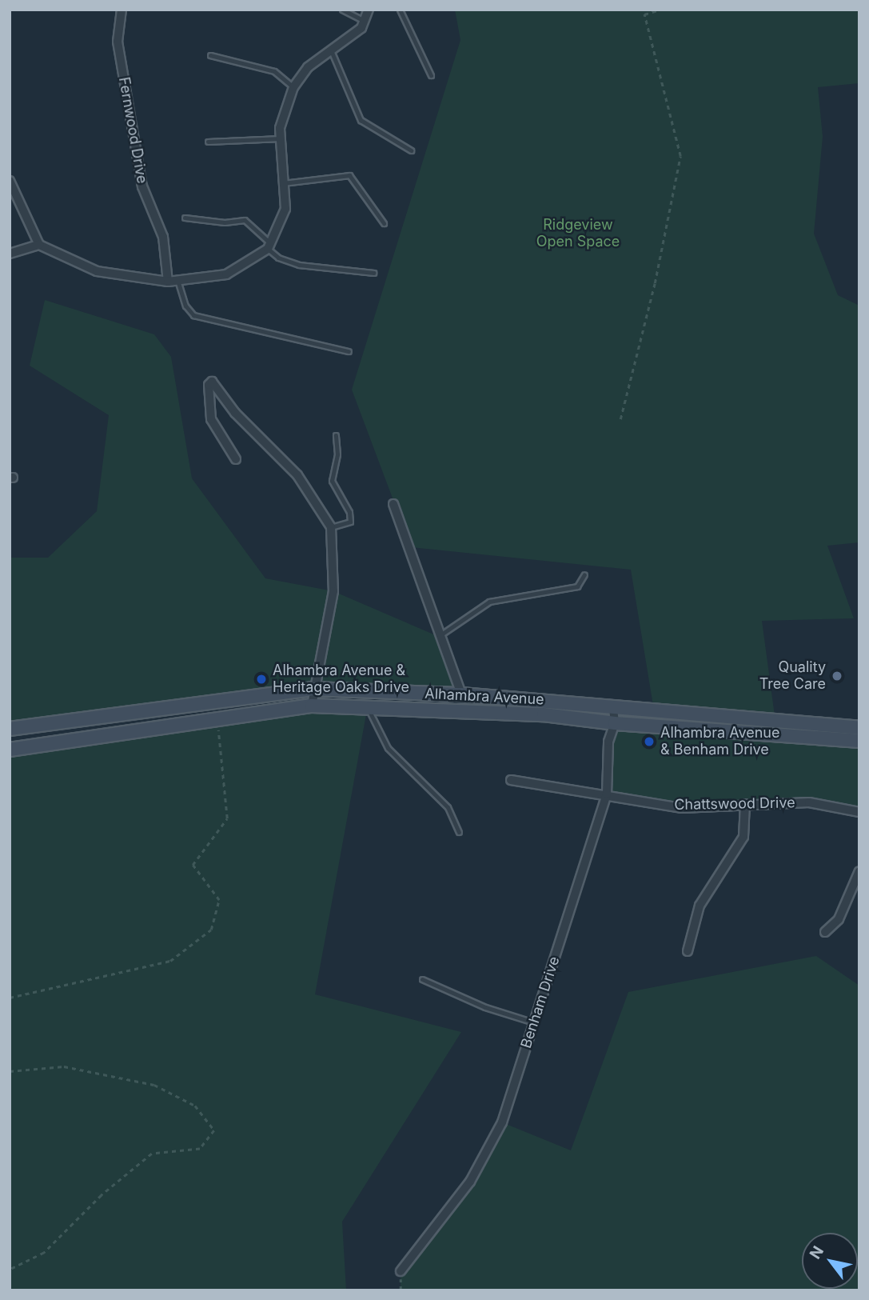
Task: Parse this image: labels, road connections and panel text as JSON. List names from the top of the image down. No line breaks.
{"streets":{"main road":["Alhambra Avenue"],"street":["Fernwood Drive","Chattswood Drive","Benham Drive"]},"crossings":[["Alhambra Avenue","Benham Drive"],["Chattswood Drive","Benham Drive"]],"parks":["Ridgeview Open Space"],"places":["Quality Tree Care","Alhambra Avenue & Heritage Oaks Drive","Alhambra Avenue & Benham Drive"],"north":"top left"}
